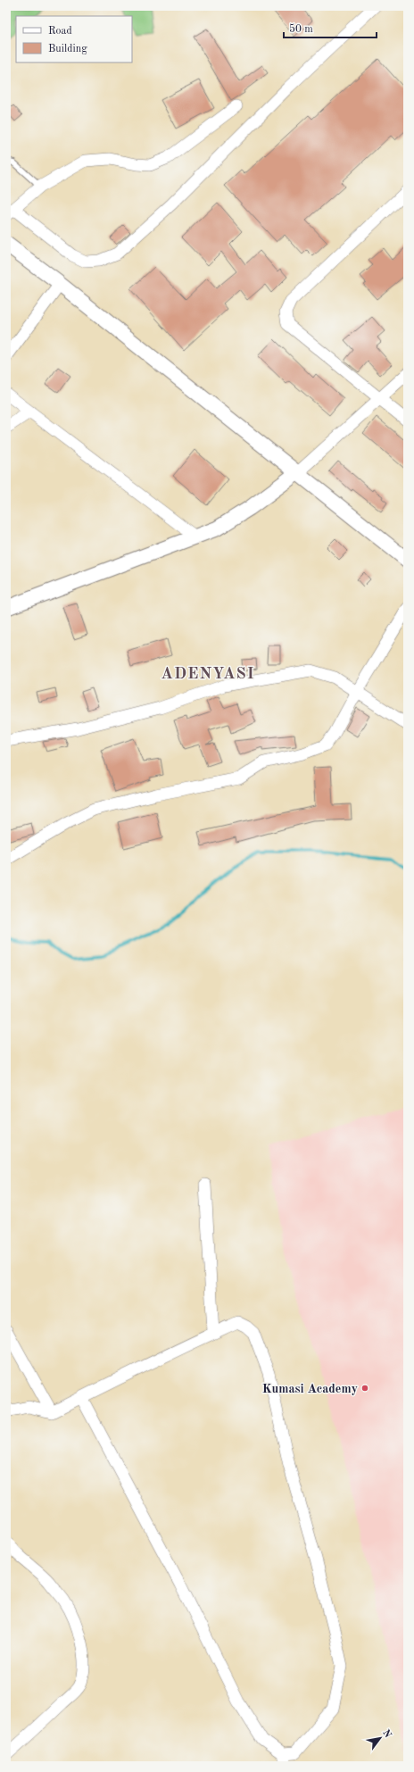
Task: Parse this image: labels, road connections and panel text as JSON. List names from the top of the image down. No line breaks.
{"districts":["ADENYASI"],"places":["Kumasi Academy"],"legend":["Road","Building"],"scale_bar":"50 m","north":"top right"}
